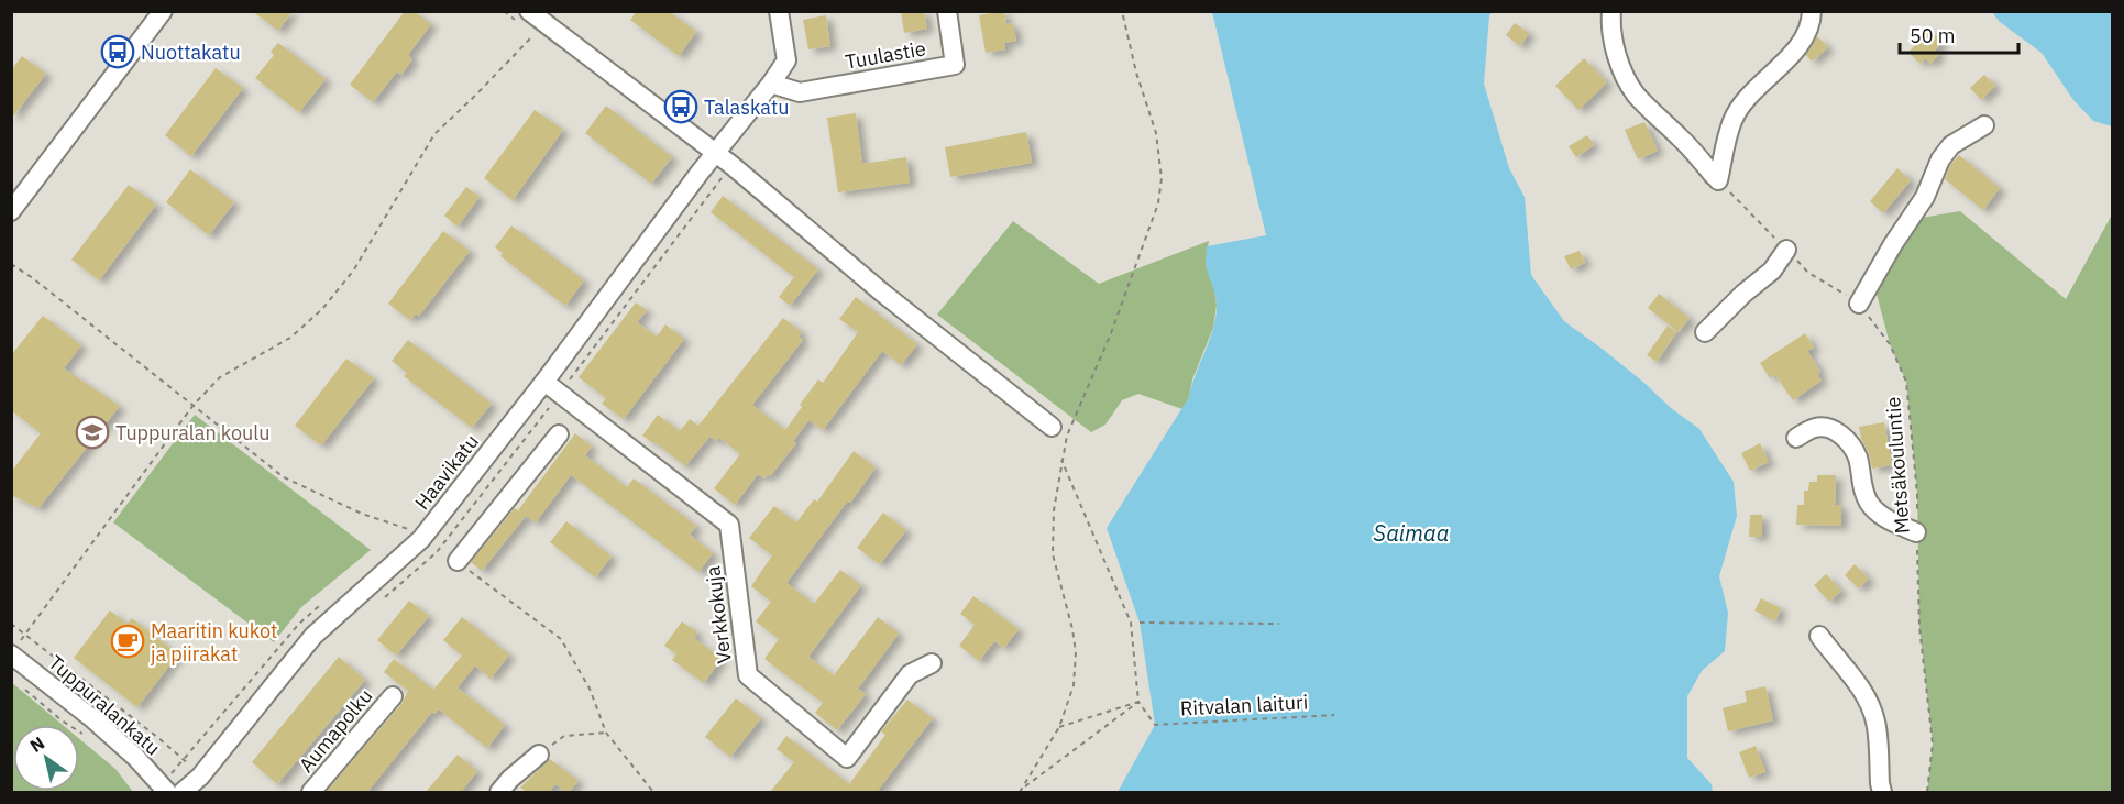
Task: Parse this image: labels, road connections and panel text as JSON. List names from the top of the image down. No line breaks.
{"streets":{"street":["Tuulastie","Haavikatu","Verkkokuja","Tuppuralankatu","Aumapolku"],"path":["Metsäkouluntie","Ritvalan laituri"]},"crossings":[["Tuulastie","Haavikatu"],["Haavikatu","Verkkokuja"]],"water":["Saimaa"],"places":{"bus stop":["Nuottakatu","Talaskatu"],"school or university":["Tuppuralan koulu"],"cafe":["Maaritin kukot ja piirakat"]},"scale_bar":"50 m","north":"top left"}
